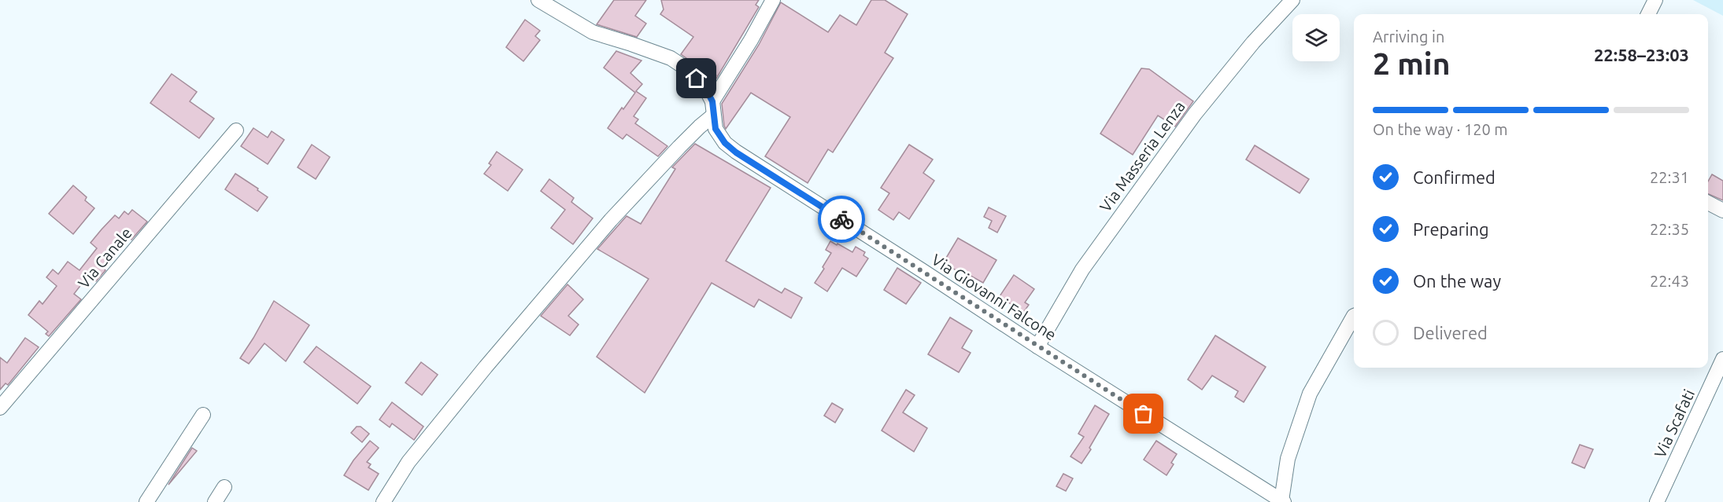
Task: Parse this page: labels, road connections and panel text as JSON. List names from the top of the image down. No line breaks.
{"streets":{"street":["Via Masseria Lenza","Via Canale","Via Giovanni Falcone","Via Scafati"]},"crossings":[["Via Masseria Lenza","Via Giovanni Falcone"]],"page":{"heading":["2 min","Arriving in","22:58–23:03"],"bar":"On the way · 120 m","list":[["Confirmed","22:31"],["Preparing","22:35"],["On the way","22:43"],"Delivered"]}}
